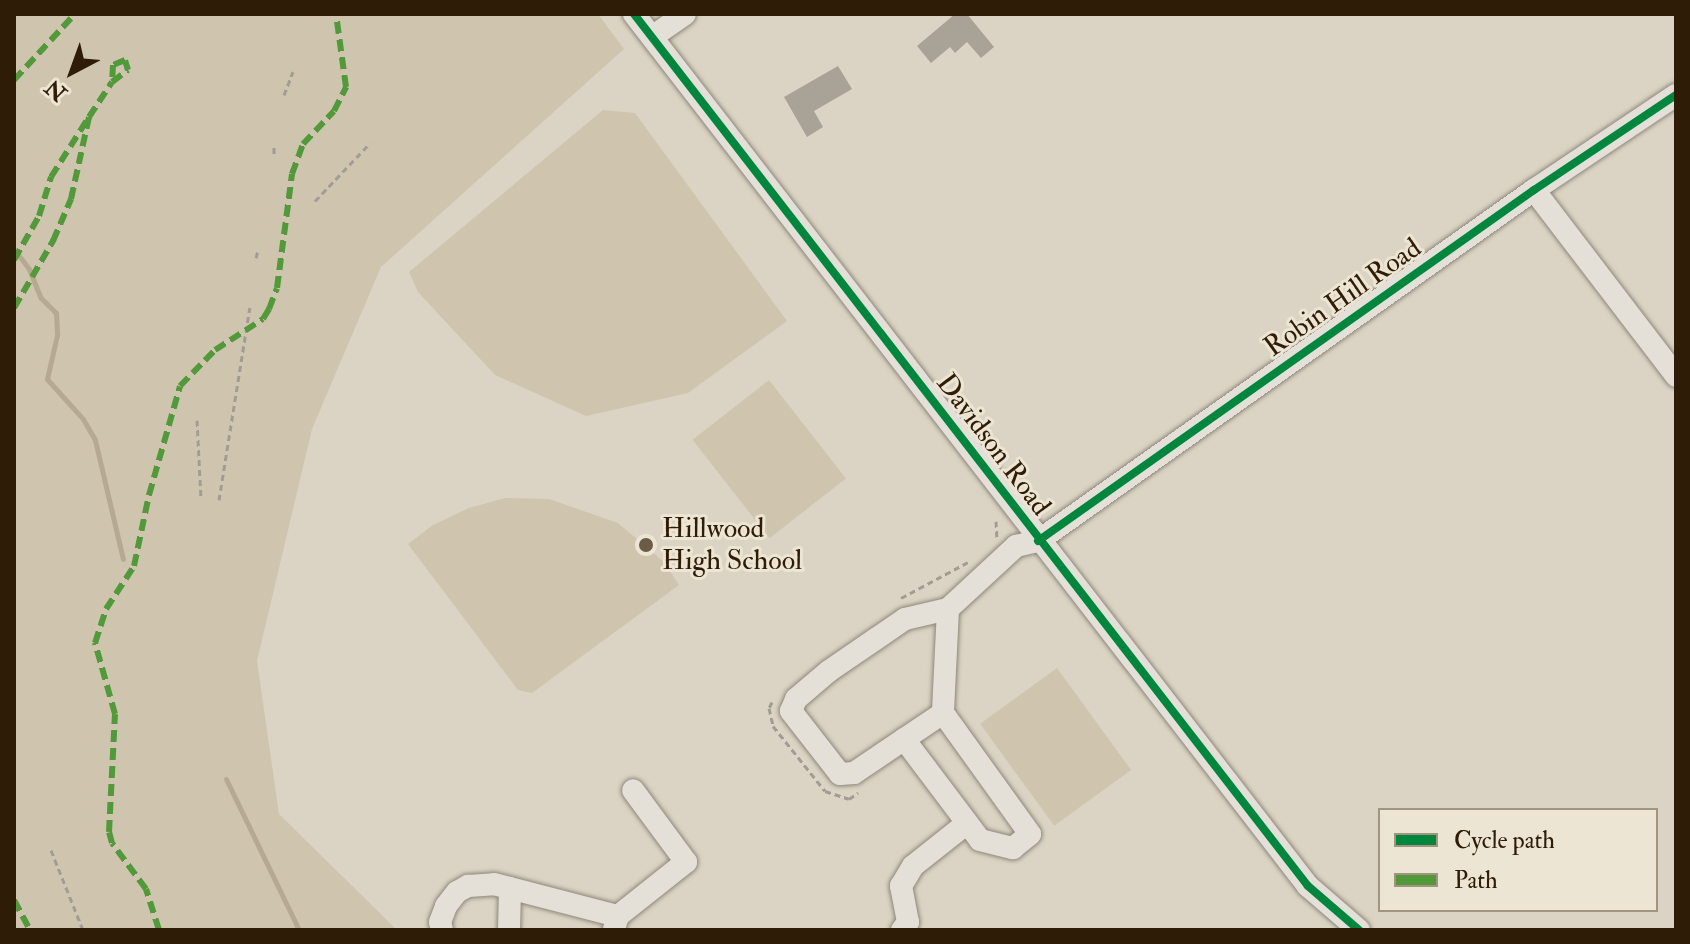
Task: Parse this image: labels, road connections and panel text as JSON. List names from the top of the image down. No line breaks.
{"streets":{"street":["Robin Hill Road","Davidson Road"]},"crossings":[["Robin Hill Road","Davidson Road"]],"places":["Hillwood High School"],"legend":["Cycle path","Path"],"north":"bottom left"}
